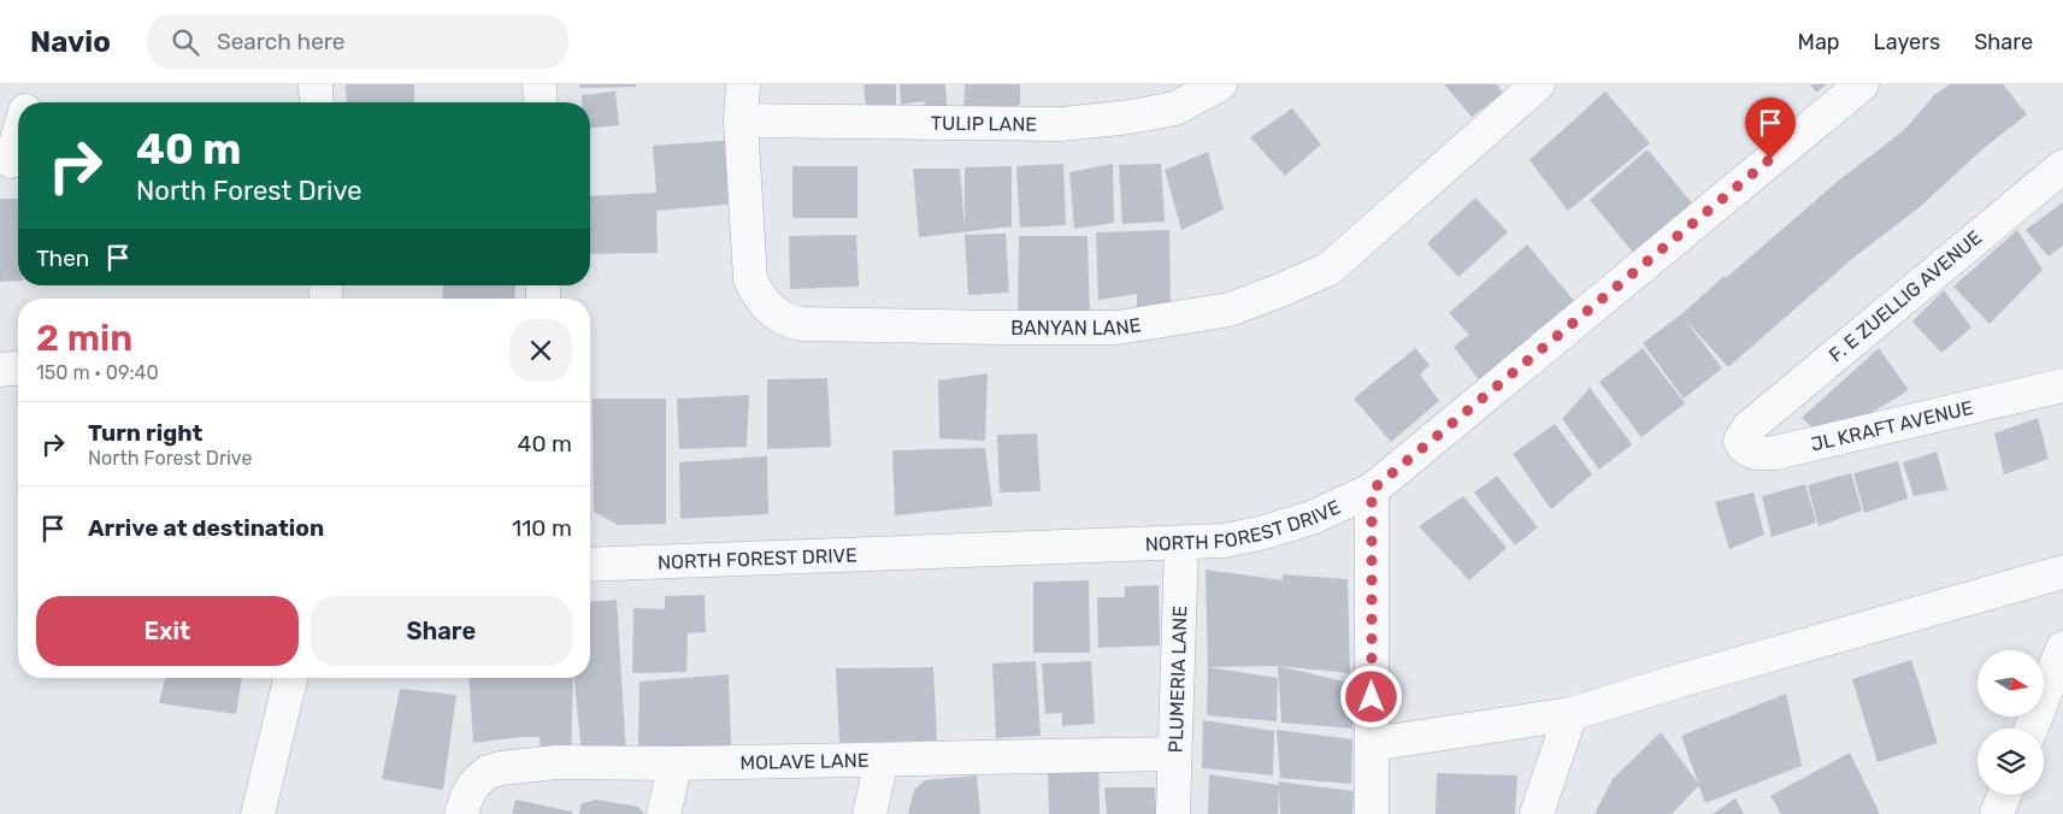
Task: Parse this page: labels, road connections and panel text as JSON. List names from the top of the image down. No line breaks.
{"streets":{"street":["TULIP LANE","F. E ZUELLIG AVENUE","BANYAN LANE","JL KRAFT AVENUE","NORTH FOREST DRIVE","PLUMERIA LANE","MOLAVE LANE"]},"crossings":[["TULIP LANE","BANYAN LANE"],["F. E ZUELLIG AVENUE","JL KRAFT AVENUE"],["NORTH FOREST DRIVE","PLUMERIA LANE"],["PLUMERIA LANE","MOLAVE LANE"]],"north":"right","page":{"header":"Navio","search":"Search here","nav":["Map","Layers","Share"],"turn":["40 m","North Forest Drive"],"then":"Then","heading":["2 min","150 m · 09:40"],"list":[{"name":"Turn right","note":"North Forest Drive","value":"40 m"},{"name":"Arrive at destination","value":"110 m"}],"buttons":["Exit","Share"]}}
